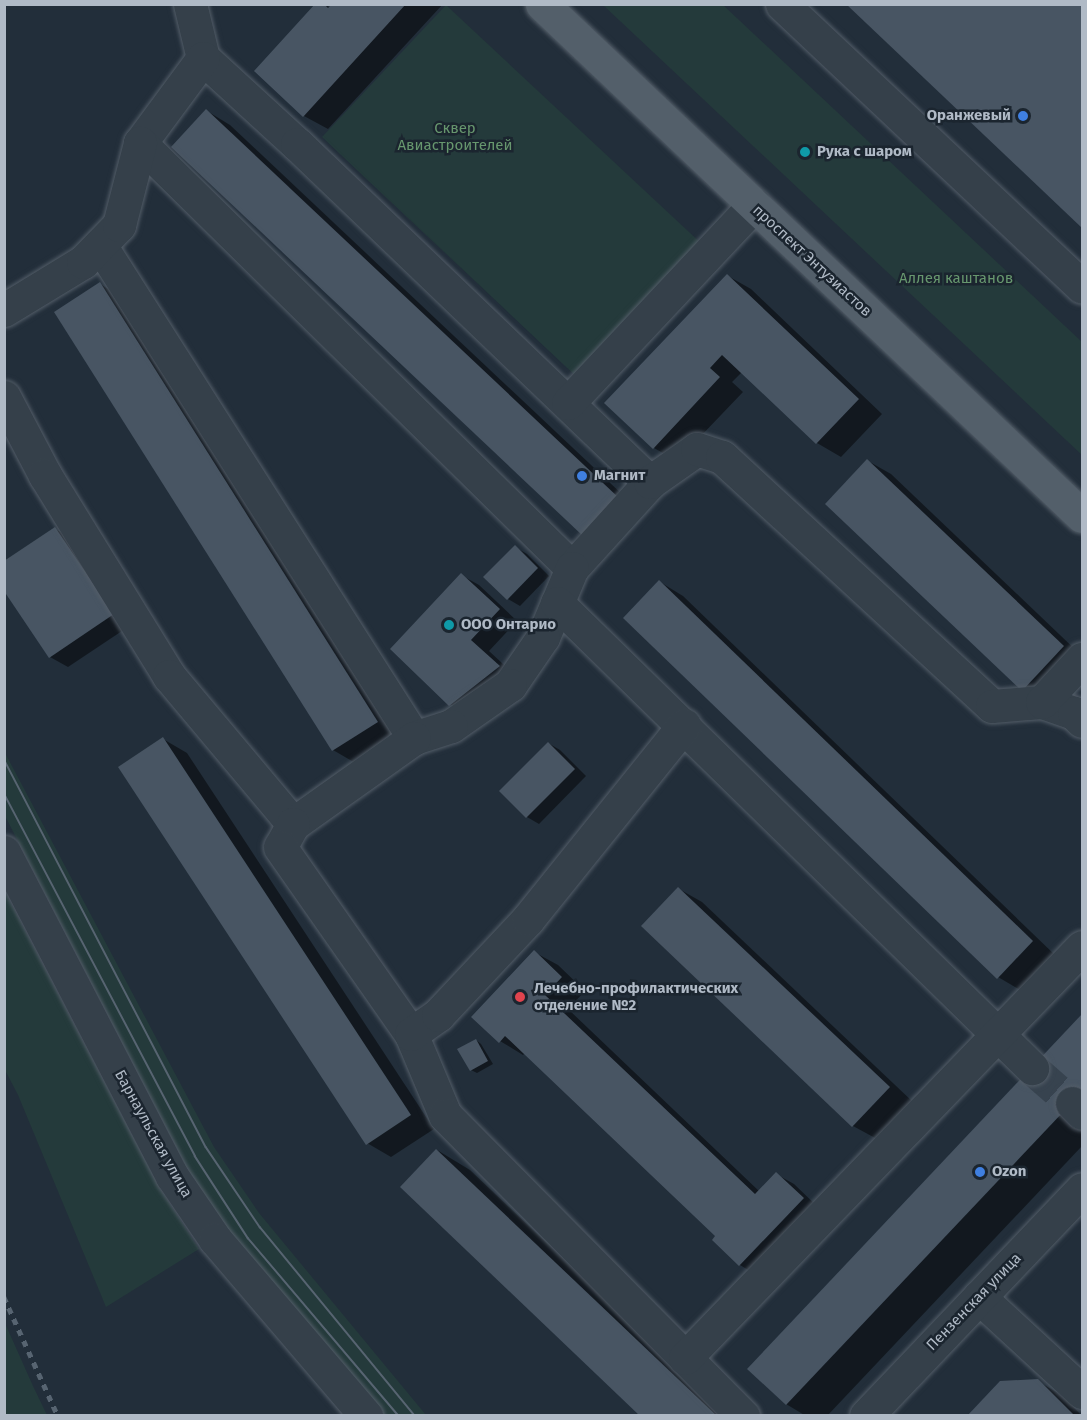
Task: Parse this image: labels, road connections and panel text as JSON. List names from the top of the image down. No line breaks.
{"streets":{"main road":["проспект Энтузиастов"],"street":["Барнаульская улица","Пензенская улица"]},"parks":["Сквер Авиастроителей","Аллея каштанов"],"places":["Оранжевый","Рука с шаром","Магнит","ООО Онтарио","Лечебно-профилактических отделение №2","Ozon"]}
